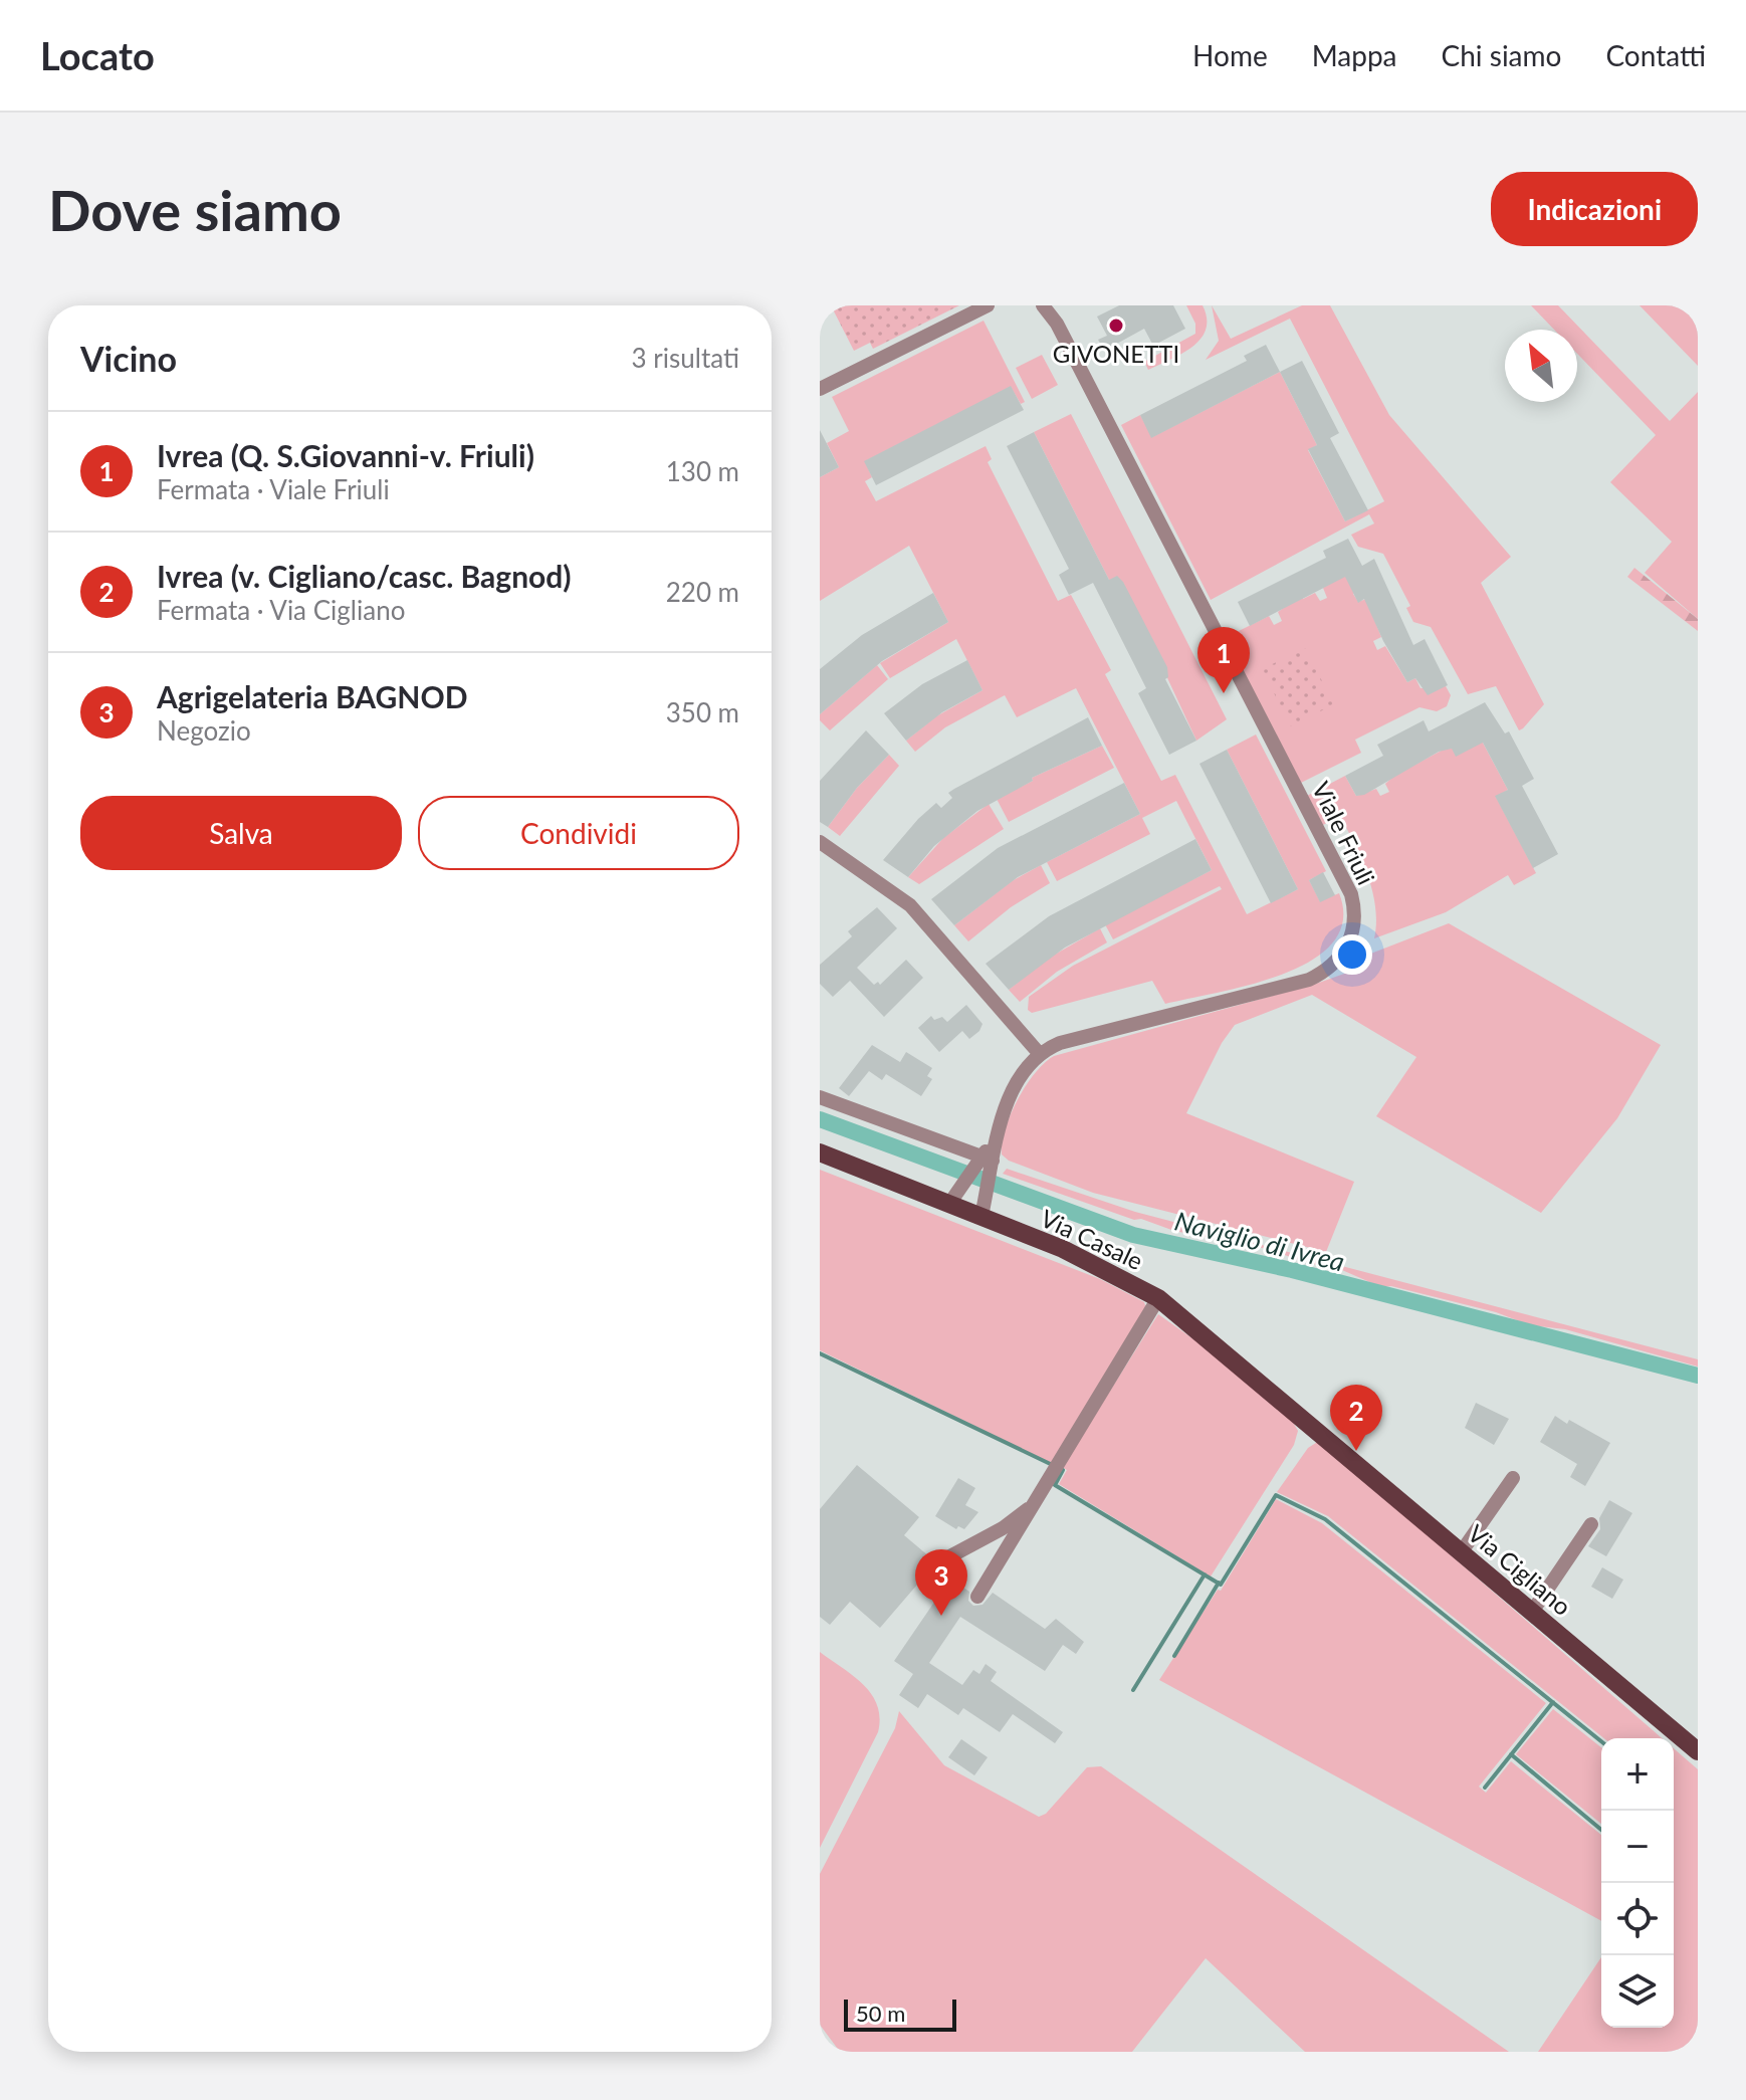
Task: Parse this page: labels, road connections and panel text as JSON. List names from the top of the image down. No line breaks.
{"streets":{"main road":["Via Casale","Via Cigliano"],"street":["Viale Friuli"]},"crossings":[["Via Casale","Via Cigliano"]],"water":["Naviglio di Ivrea"],"places":["GIVONETTI"],"scale_bar":"50 m","north":"top left","page":{"header":"Locato","nav":["Home","Mappa","Chi siamo","Contatti"],"buttons":["Indicazioni",["Salva","Condividi"]],"title":"Dove siamo","heading":["Vicino","3 risultati"],"list":[{"mark":"1","name":"Ivrea (Q. S.Giovanni-v. Friuli)","note":"Fermata · Viale Friuli","value":"130 m"},{"mark":"2","name":"Ivrea (v. Cigliano/casc. Bagnod)","note":"Fermata · Via Cigliano","value":"220 m"},{"mark":"3","name":"Agrigelateria BAGNOD","note":"Negozio","value":"350 m"}],"pins":["1","2","3"],"map_buttons":["+","−"],"scale":"50 m"}}
